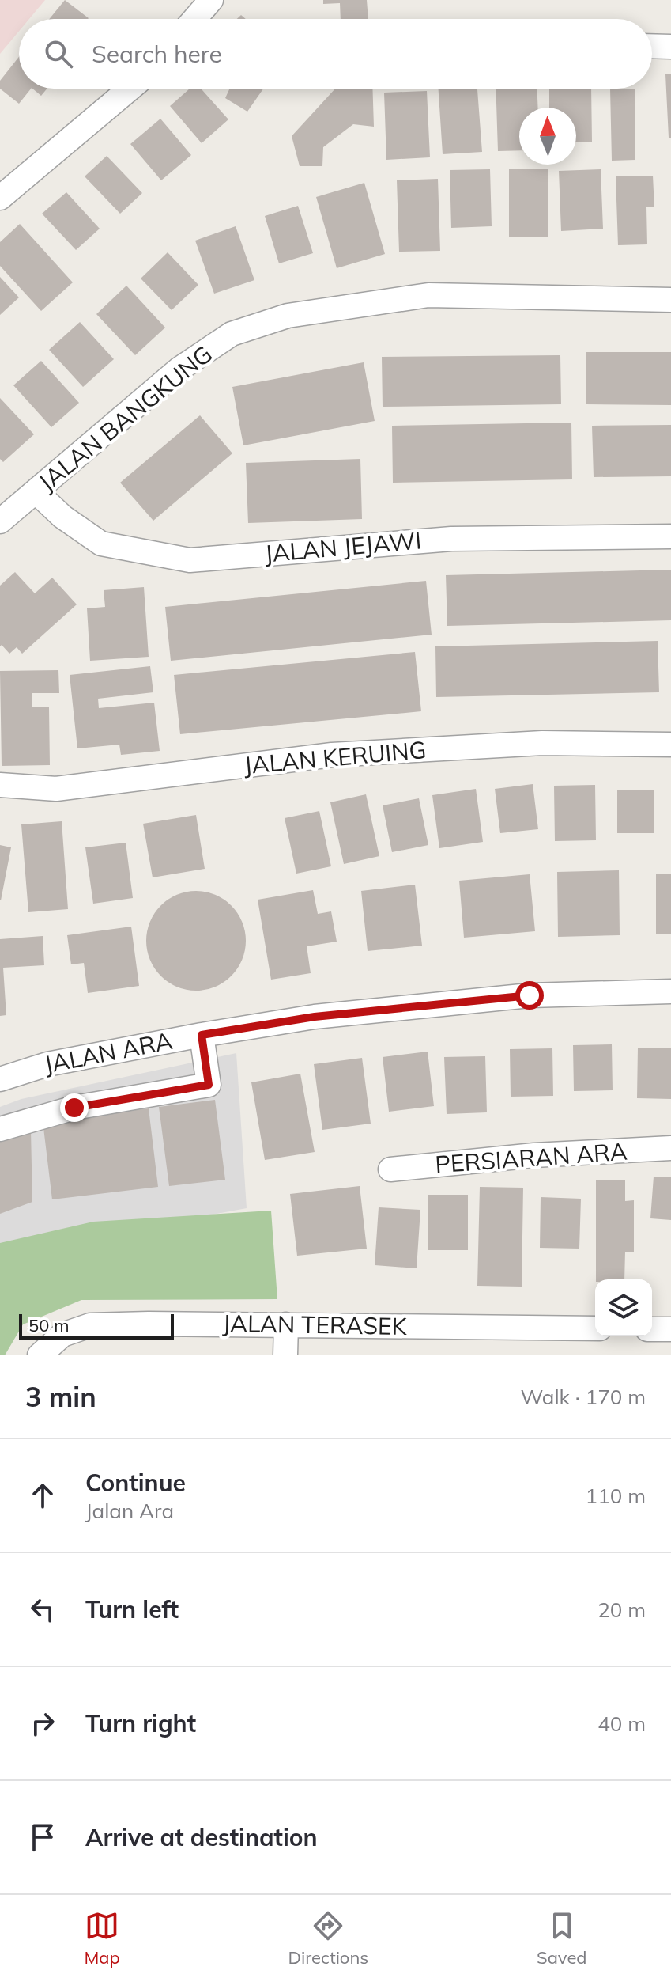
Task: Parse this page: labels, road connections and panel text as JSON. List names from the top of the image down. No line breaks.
{"streets":{"street":["JALAN BANGKUNG","JALAN JEJAWI","JALAN KERUING","JALAN ARA","PERSIARAN ARA","JALAN TERASEK"]},"crossings":[["JALAN BANGKUNG","JALAN JEJAWI"]],"scale_bar":"50 m","north":"top","page":{"search":"Search here","scale":"50 m","heading":["3 min","Walk · 170 m"],"list":[["Continue","Jalan Ara","110 m"],["Turn left","20 m"],["Turn right","40 m"],"Arrive at destination"],"nav":["Map","Directions","Saved"]}}
